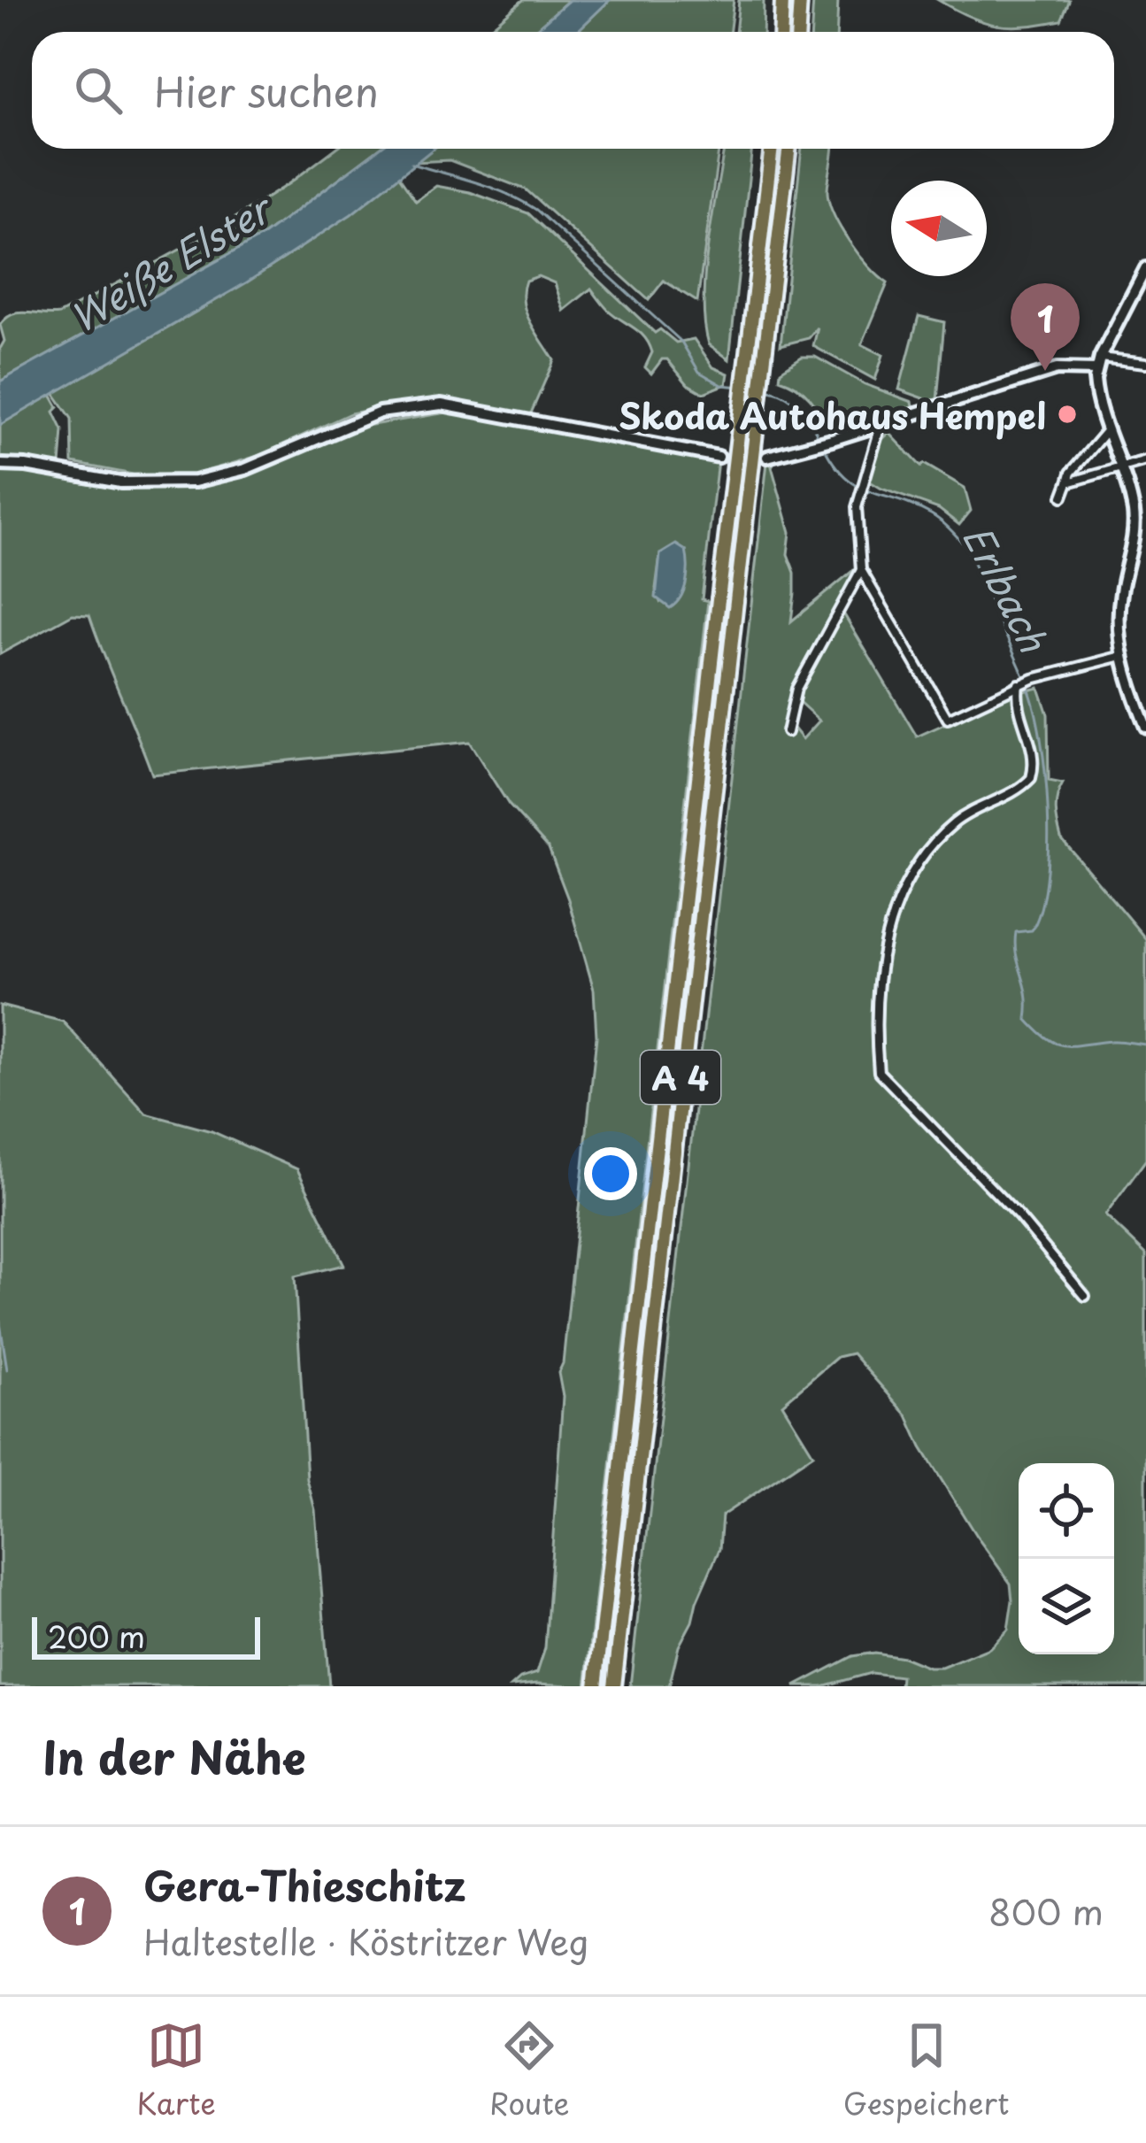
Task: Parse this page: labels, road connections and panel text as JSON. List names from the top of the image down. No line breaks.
{"streets":{"highway":["A 4"]},"water":["Weiße Elster","Erlbach"],"places":["Skoda Autohaus Hempel"],"scale_bar":"200 m","north":"left","page":{"search":"Hier suchen","pins":"1","scale":"200 m","heading":"In der Nähe","list":[{"mark":"1","name":"Gera-Thieschitz","note":"Haltestelle · Köstritzer Weg","value":"800 m"}],"nav":["Karte","Route","Gespeichert"]}}
